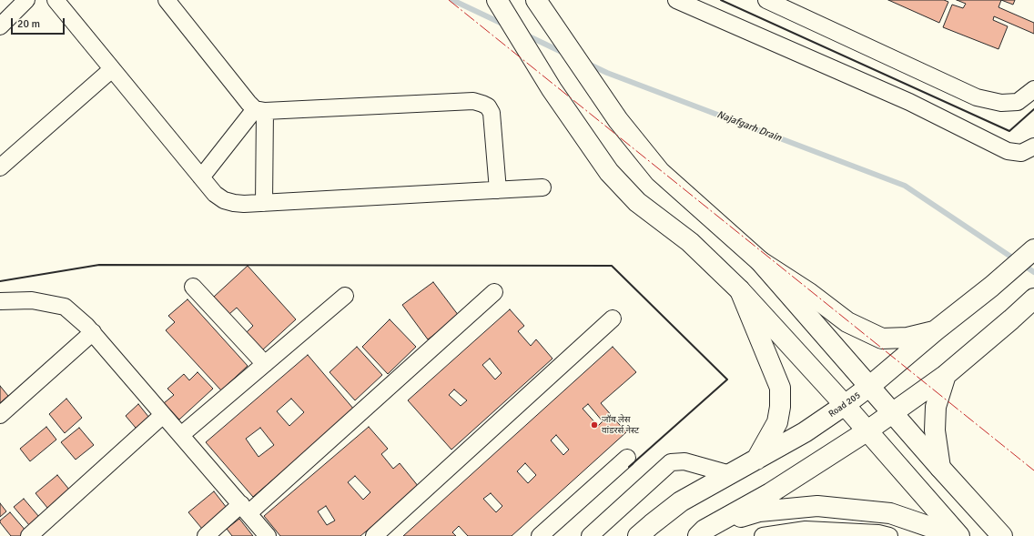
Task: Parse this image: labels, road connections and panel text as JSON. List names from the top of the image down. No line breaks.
{"streets":{"main road":["Road 205"]},"water":["Najafgarh Drain"],"places":["जॉब लेस वांडरर्स नेस्ट"],"scale_bar":"20 m"}
